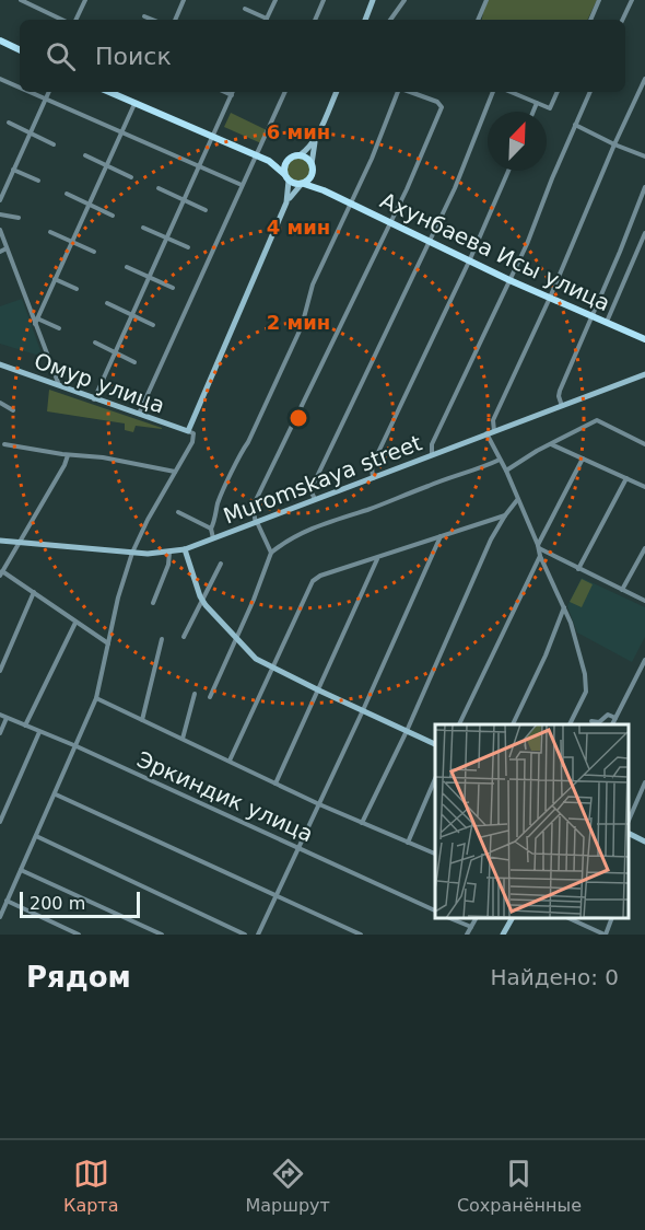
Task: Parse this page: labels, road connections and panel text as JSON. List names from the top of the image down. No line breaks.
{"streets":{"main road":["Ахунбаева Исы улица"],"street":["Омур улица","Muromskaya street","Эркиндик улица"]},"scale_bar":"200 m","north":"top right","page":{"search":"Поиск","scale":"200 m","heading":["Рядом","Найдено: 0"],"nav":["Карта","Маршрут","Сохранённые"]},"rings":["6 мин","4 мин","2 мин"]}
